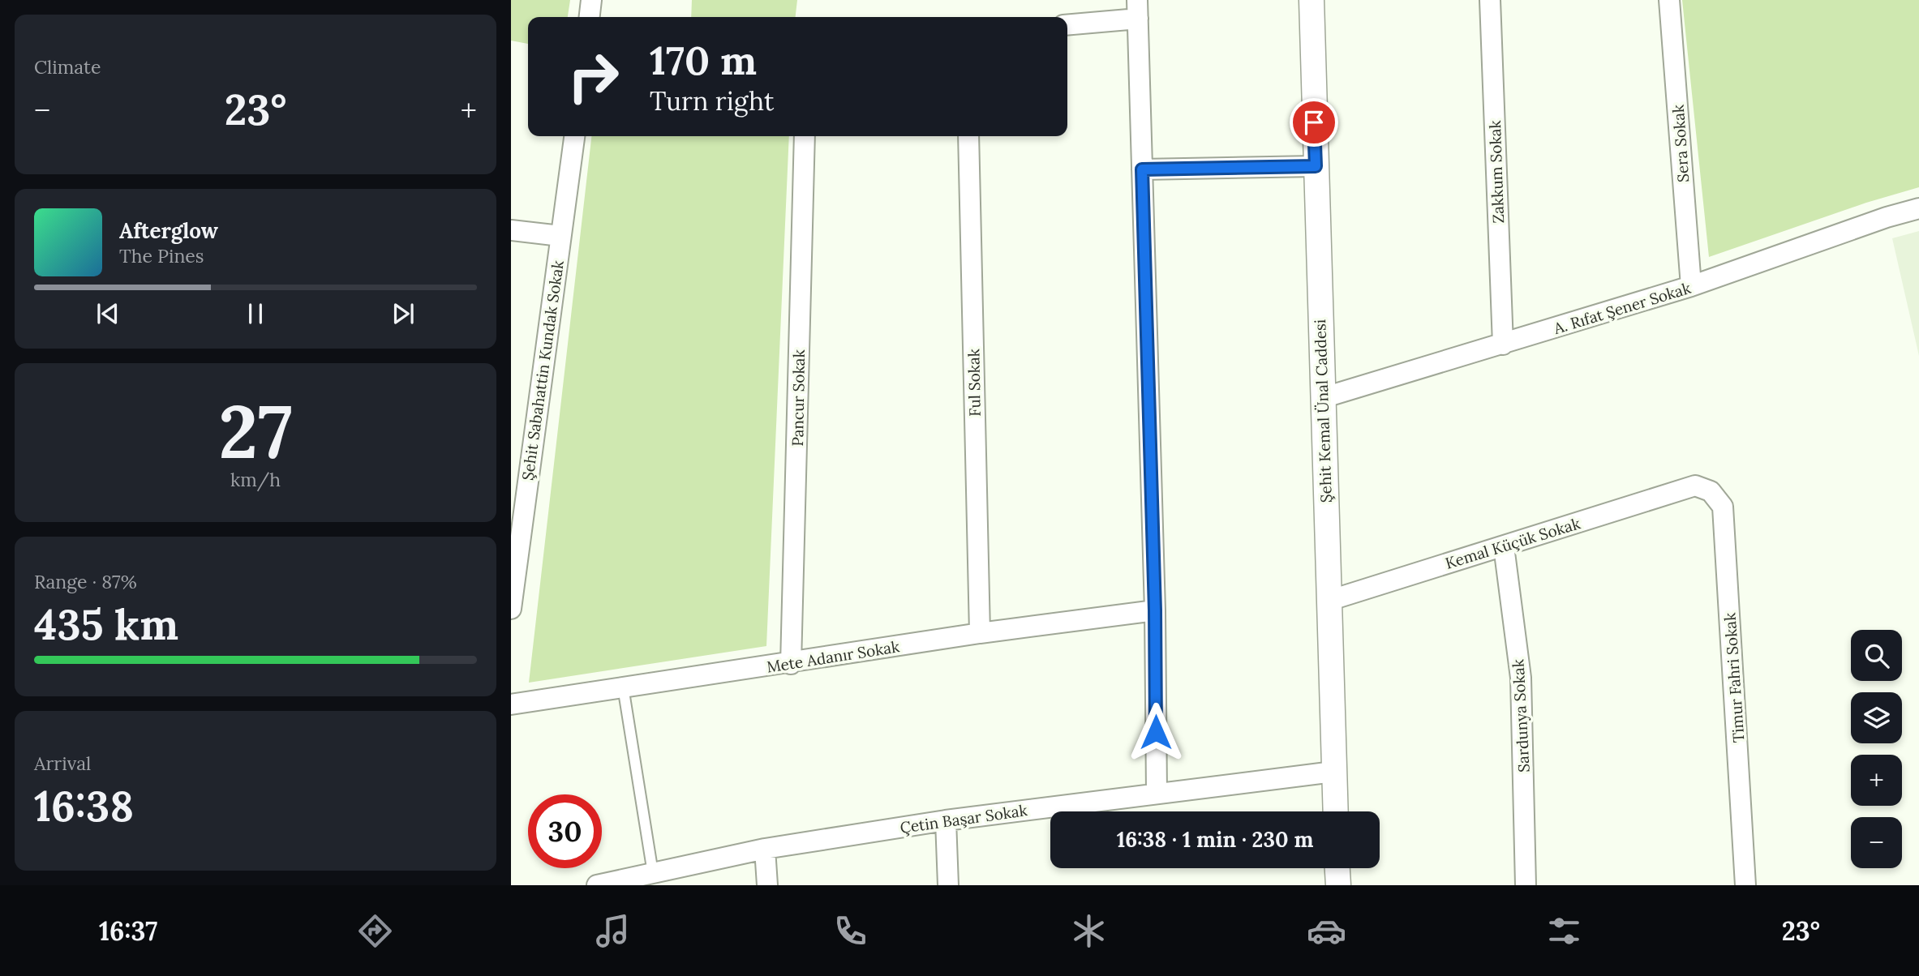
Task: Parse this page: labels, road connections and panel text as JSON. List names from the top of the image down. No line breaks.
{"streets":{"street":["Sera Sokak","Zakkum Sokak","A. Rıfat Şener Sokak","Şehit Sabahattin Kundak Sokak","Ful Sokak","Pancur Sokak","Şehit Kemal Ünal Caddesi","Kemal Küçük Sokak","Mete Adanır Sokak","Timur Fahri Sokak","Sardunya Sokak","Çetin Başar Sokak"]},"crossings":[["Sera Sokak","A. Rıfat Şener Sokak"],["Zakkum Sokak","A. Rıfat Şener Sokak"],["A. Rıfat Şener Sokak","Şehit Kemal Ünal Caddesi"],["Ful Sokak","Mete Adanır Sokak"],["Pancur Sokak","Mete Adanır Sokak"],["Şehit Kemal Ünal Caddesi","Kemal Küçük Sokak"],["Şehit Kemal Ünal Caddesi","Çetin Başar Sokak"],["Kemal Küçük Sokak","Timur Fahri Sokak"],["Kemal Küçük Sokak","Sardunya Sokak"]],"page":{"tile":["Climate",["27","km/h"],["Range · 87%","435 km"],["Arrival","16:38"]],"turn":["170 m","Turn right"],"heat":["−","23°","+"],"song":["Afterglow","The Pines"],"map_buttons":["+","−"],"limit":"30","trip":"16:38 · 1 min · 230 m","tabs":["16:37","23°"]}}
